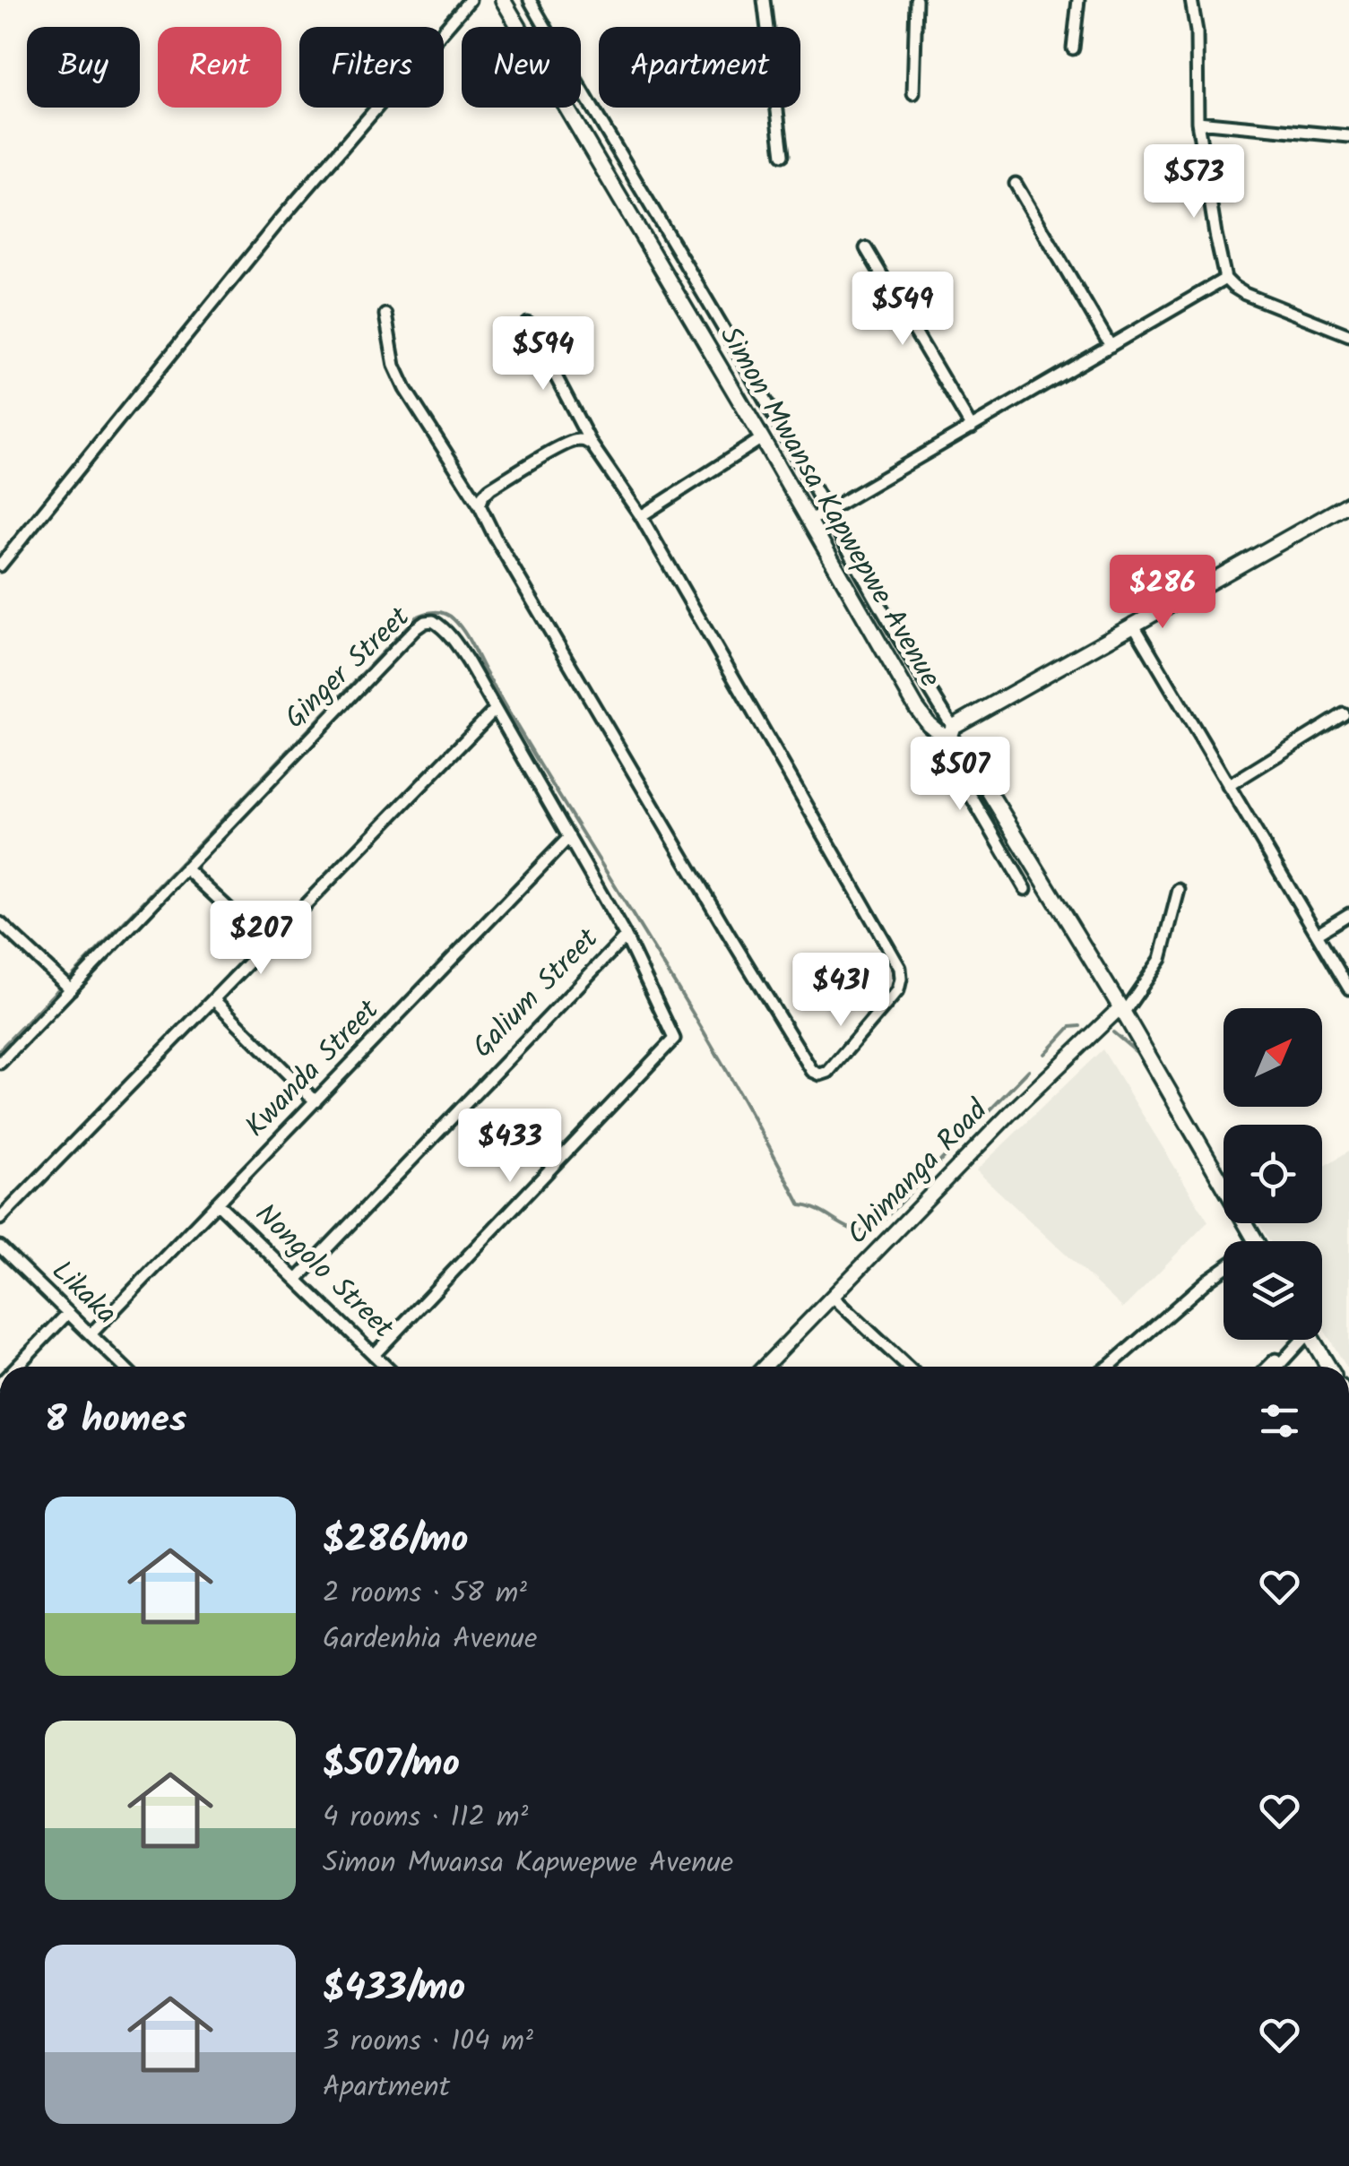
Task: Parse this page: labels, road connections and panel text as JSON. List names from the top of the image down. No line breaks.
{"streets":{"main road":["Simon Mwansa Kapwepwe Avenue"],"street":["Ginger Street","Galium Street","Kwanda Street","Chimanga Road","Nongolo Street","Likaka"]},"crossings":[["Simon Mwansa Kapwepwe Avenue","Chimanga Road"],["Ginger Street","Galium Street"],["Ginger Street","Kwanda Street"],["Ginger Street","Nongolo Street"],["Galium Street","Nongolo Street"],["Kwanda Street","Nongolo Street"],["Kwanda Street","Likaka"]],"north":"top right","page":{"chip":["Buy","Rent","Filters","New","Apartment"],"price":["$573","$549","$594","$286","$507","$207","$431","$433"],"heading":"8 homes","list":[{"name":"$286/mo","note":"2 rooms · 58 m² · Gardenhia Avenue"},{"name":"$507/mo","note":"4 rooms · 112 m² · Simon Mwansa Kapwepwe Avenue"},{"name":"$433/mo","note":"3 rooms · 104 m² · Apartment"}]}}
